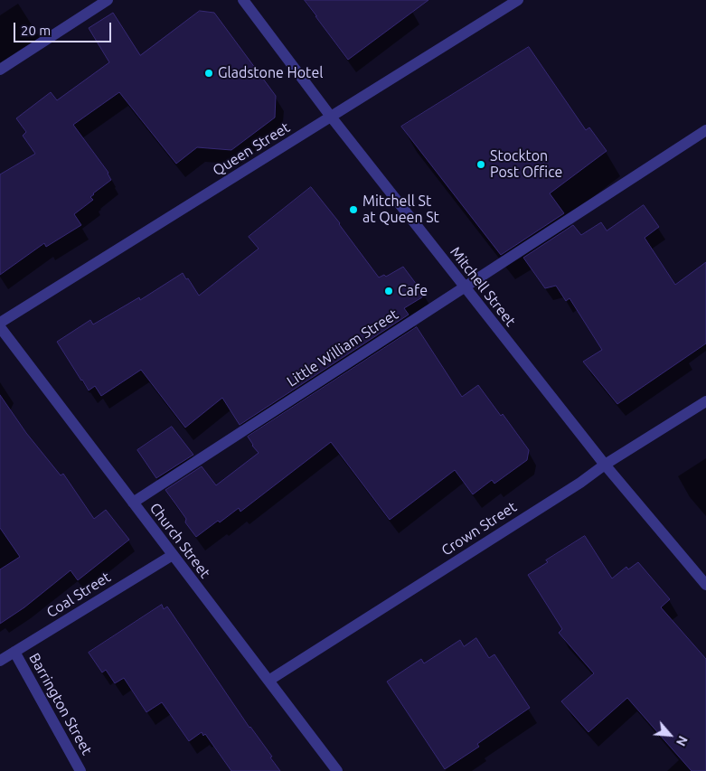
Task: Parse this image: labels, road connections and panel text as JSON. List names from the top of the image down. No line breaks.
{"streets":{"street":["Queen Street","Mitchell Street","Little William Street","Crown Street","Church Street","Coal Street","Barrington Street"]},"crossings":[["Queen Street","Mitchell Street"],["Mitchell Street","Little William Street"],["Mitchell Street","Crown Street"],["Little William Street","Church Street"],["Crown Street","Church Street"],["Church Street","Coal Street"],["Coal Street","Barrington Street"]],"places":["Gladstone Hotel","Stockton Post Office","Mitchell St at Queen St","Cafe"],"scale_bar":"20 m","north":"bottom right"}
